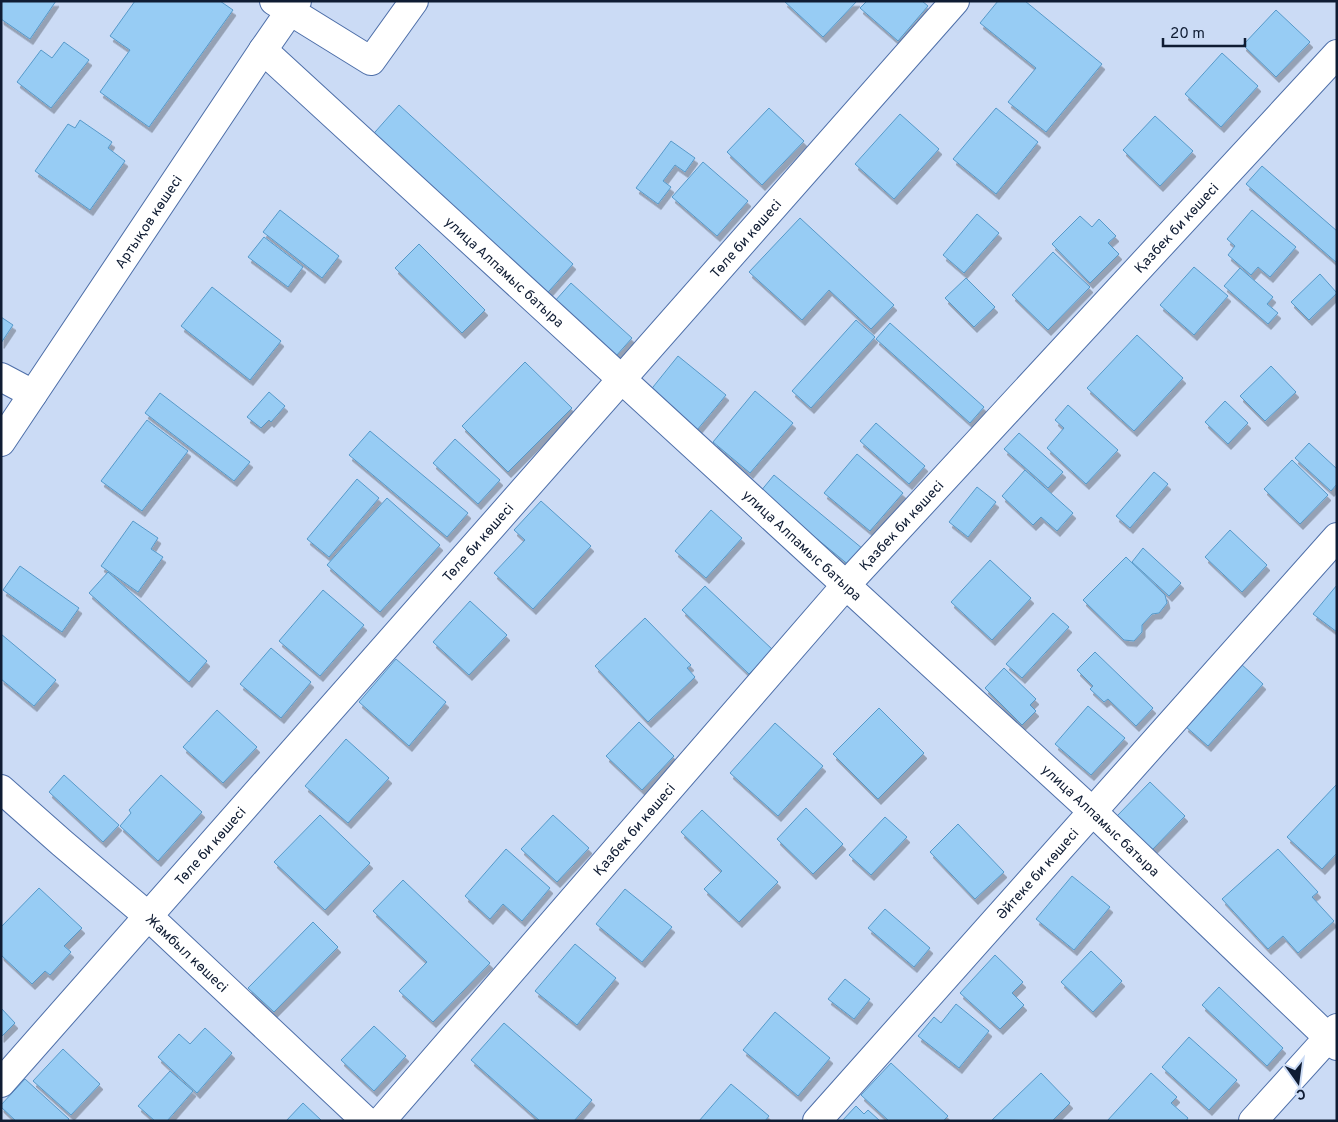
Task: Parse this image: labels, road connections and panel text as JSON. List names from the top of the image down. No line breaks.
{"streets":{"main road":["Артықов көшесі","Қазбек би көшесі","Төле би көшесі","улица Алпамыс батыра","Әйтеке би көшесі","Жамбыл көшесі"]},"crossings":[["Артықов көшесі","улица Алпамыс батыра"],["Қазбек би көшесі","улица Алпамыс батыра"],["Төле би көшесі","улица Алпамыс батыра"],["Төле би көшесі","Жамбыл көшесі"],["улица Алпамыс батыра","Әйтеке би көшесі"]],"scale_bar":"20 m","north":"bottom"}
